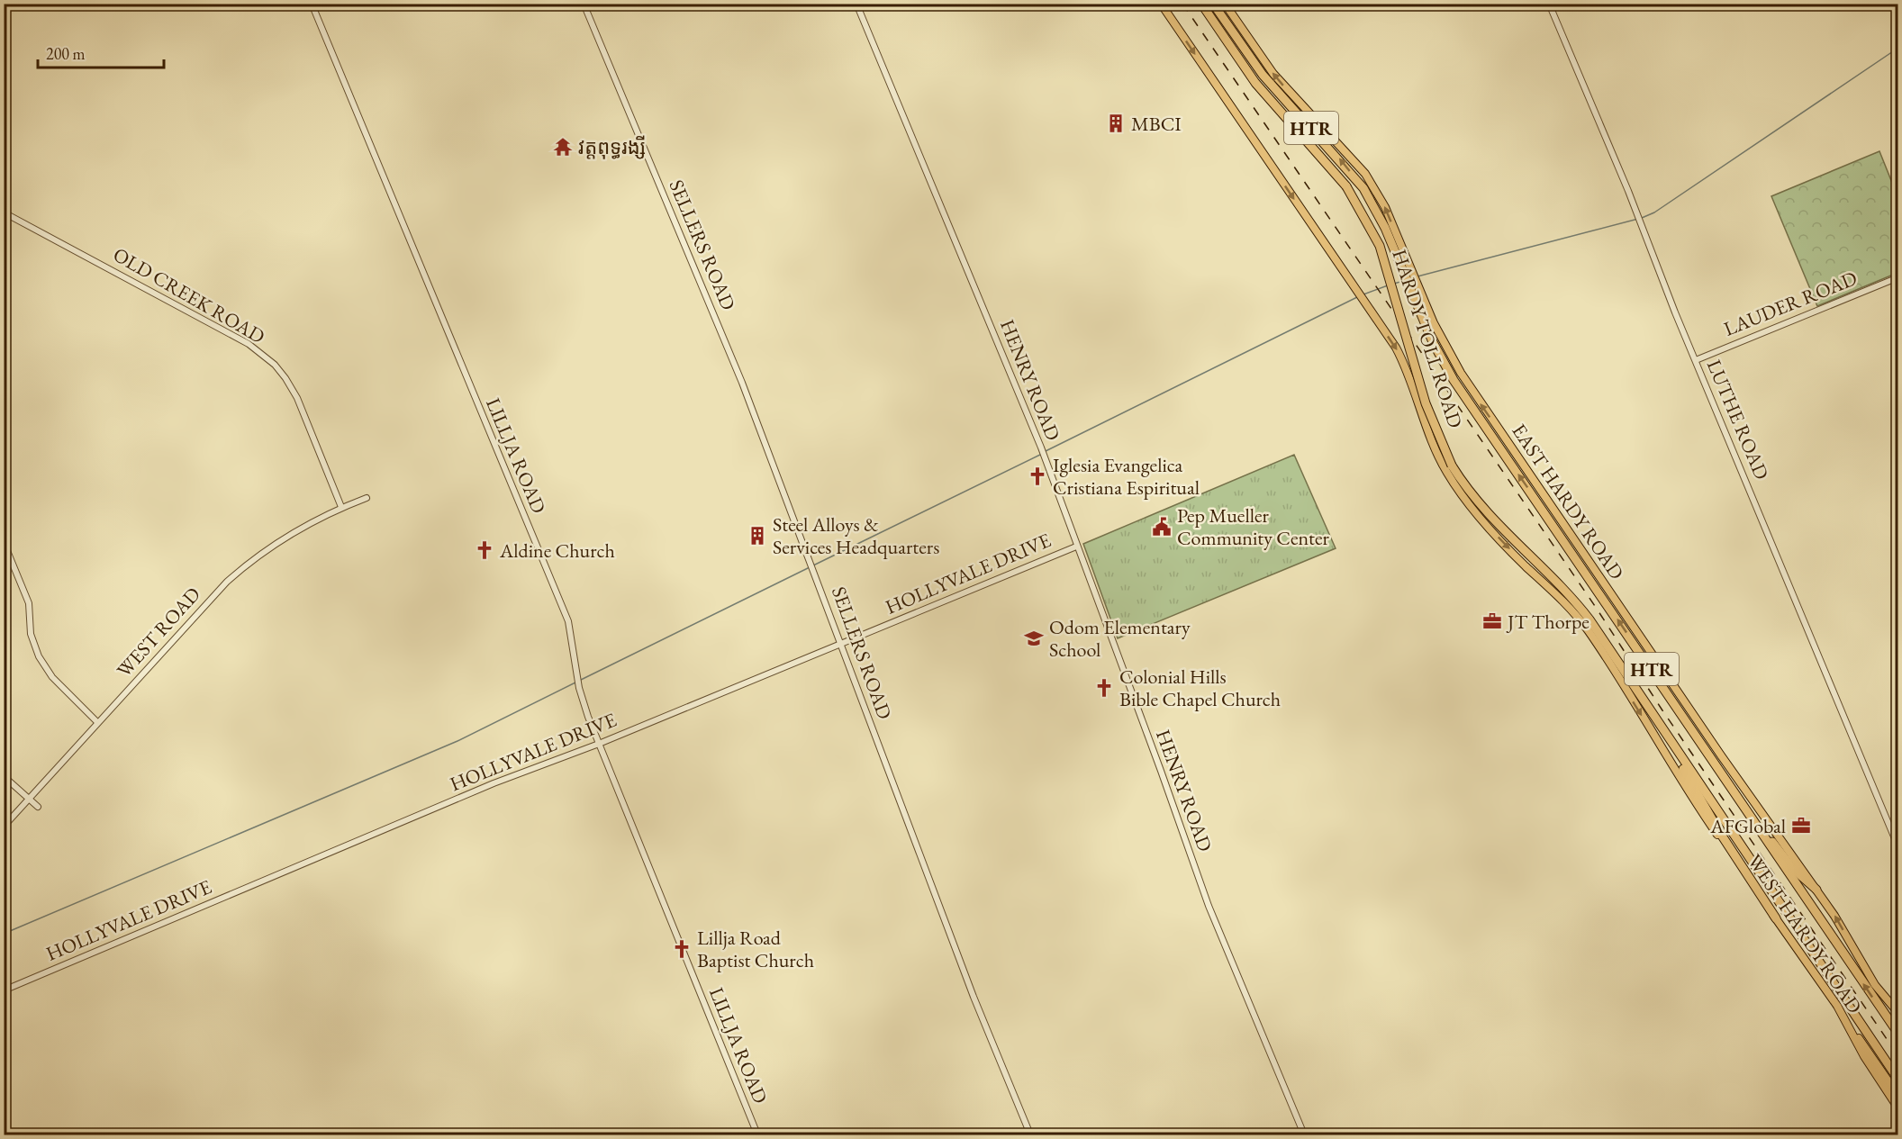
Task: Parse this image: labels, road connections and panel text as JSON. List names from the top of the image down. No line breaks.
{"streets":{"highway":["HTR","HARDY TOLL ROAD"],"main road":["EAST HARDY ROAD","WEST HARDY ROAD"],"street":["SELLERS ROAD","OLD CREEK ROAD","LAUDER ROAD","HENRY ROAD","LUTHE ROAD","LILLJA ROAD","HOLLYVALE DRIVE","WEST ROAD"]},"crossings":[["SELLERS ROAD","HOLLYVALE DRIVE"],["OLD CREEK ROAD","WEST ROAD"],["LAUDER ROAD","LUTHE ROAD"],["HENRY ROAD","HOLLYVALE DRIVE"],["LILLJA ROAD","HOLLYVALE DRIVE"]],"one_way":["EAST HARDY ROAD","WEST HARDY ROAD"],"places":{"building":["MBCI","Steel Alloys & Services Headquarters"],"temple":["វត្តពុទ្ធរង្សី"],"church":["Iglesia Evangelica Cristiana Espiritual","Aldine Church","Colonial Hills Bible Chapel Church","Lillja Road Baptist Church"],"public building":["Pep Mueller Community Center"],"office":["JT Thorpe","AFGlobal"],"school or university":["Odom Elementary School"]},"scale_bar":"200 m"}
